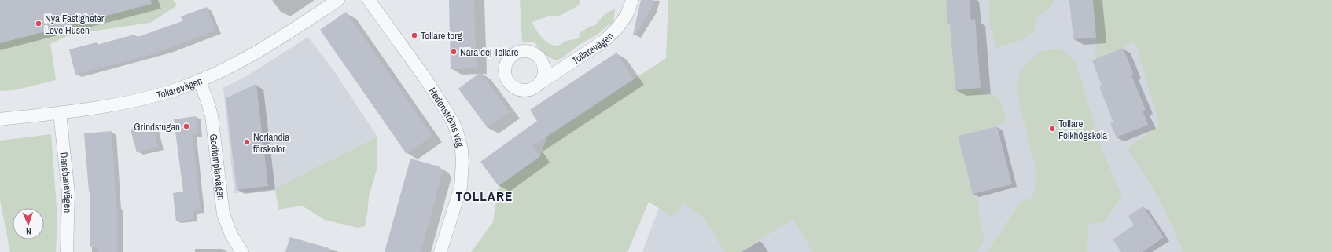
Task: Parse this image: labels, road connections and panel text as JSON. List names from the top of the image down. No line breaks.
{"streets":{"street":["Tollarevägen","Hedenströms väg","Godtemplarvägen","Dansbanevägen"]},"crossings":[["Tollarevägen","Godtemplarvägen"],["Tollarevägen","Dansbanevägen"]],"districts":["TOLLARE"],"places":["Nya Fastigheter Love Husen","Tollare torg","Nära dej Tollare","Grindstugan","Tollare Folkhögskola","Norlandia förskolor"],"north":"bottom"}
